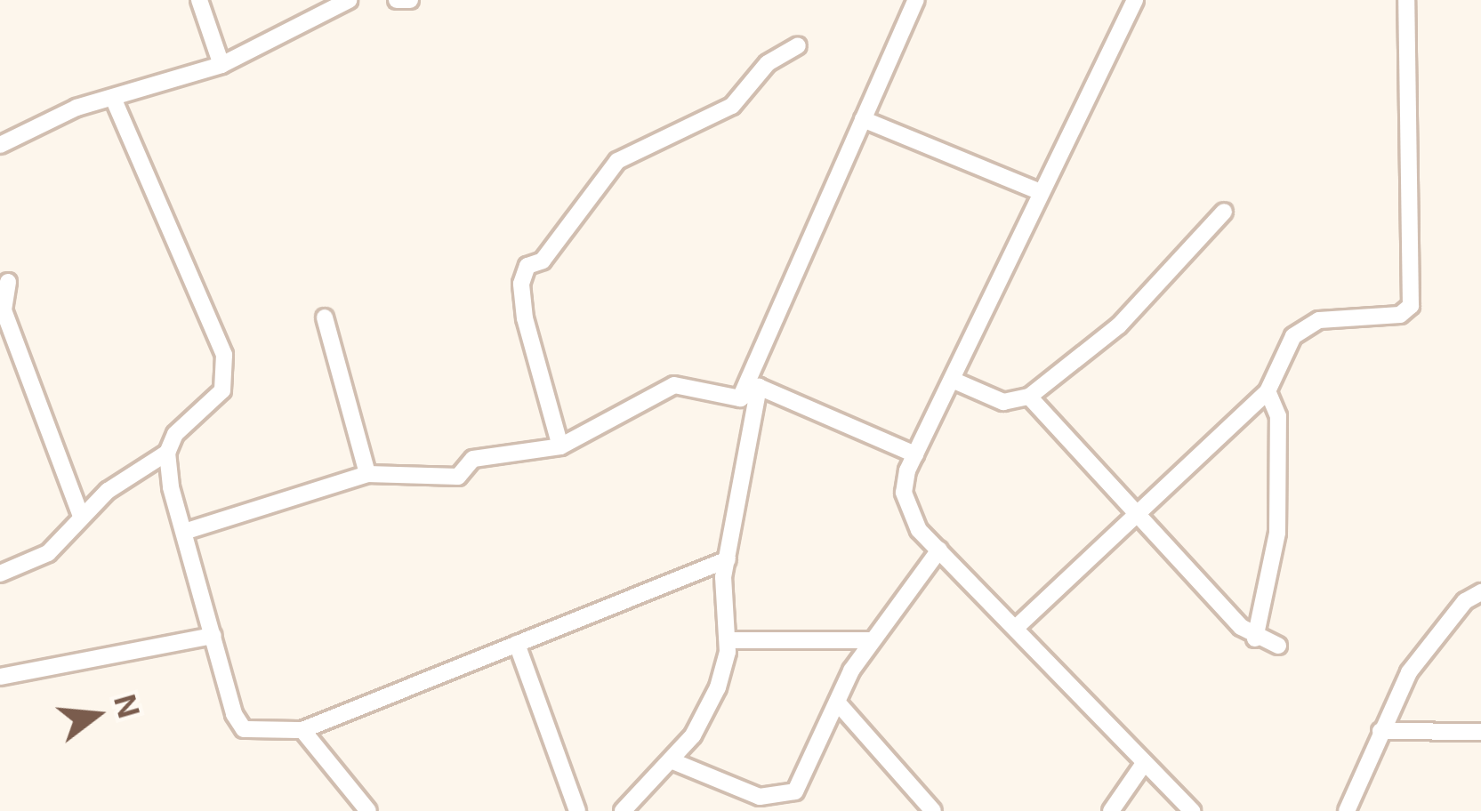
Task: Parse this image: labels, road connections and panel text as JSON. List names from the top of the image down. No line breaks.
{"north":"right"}
